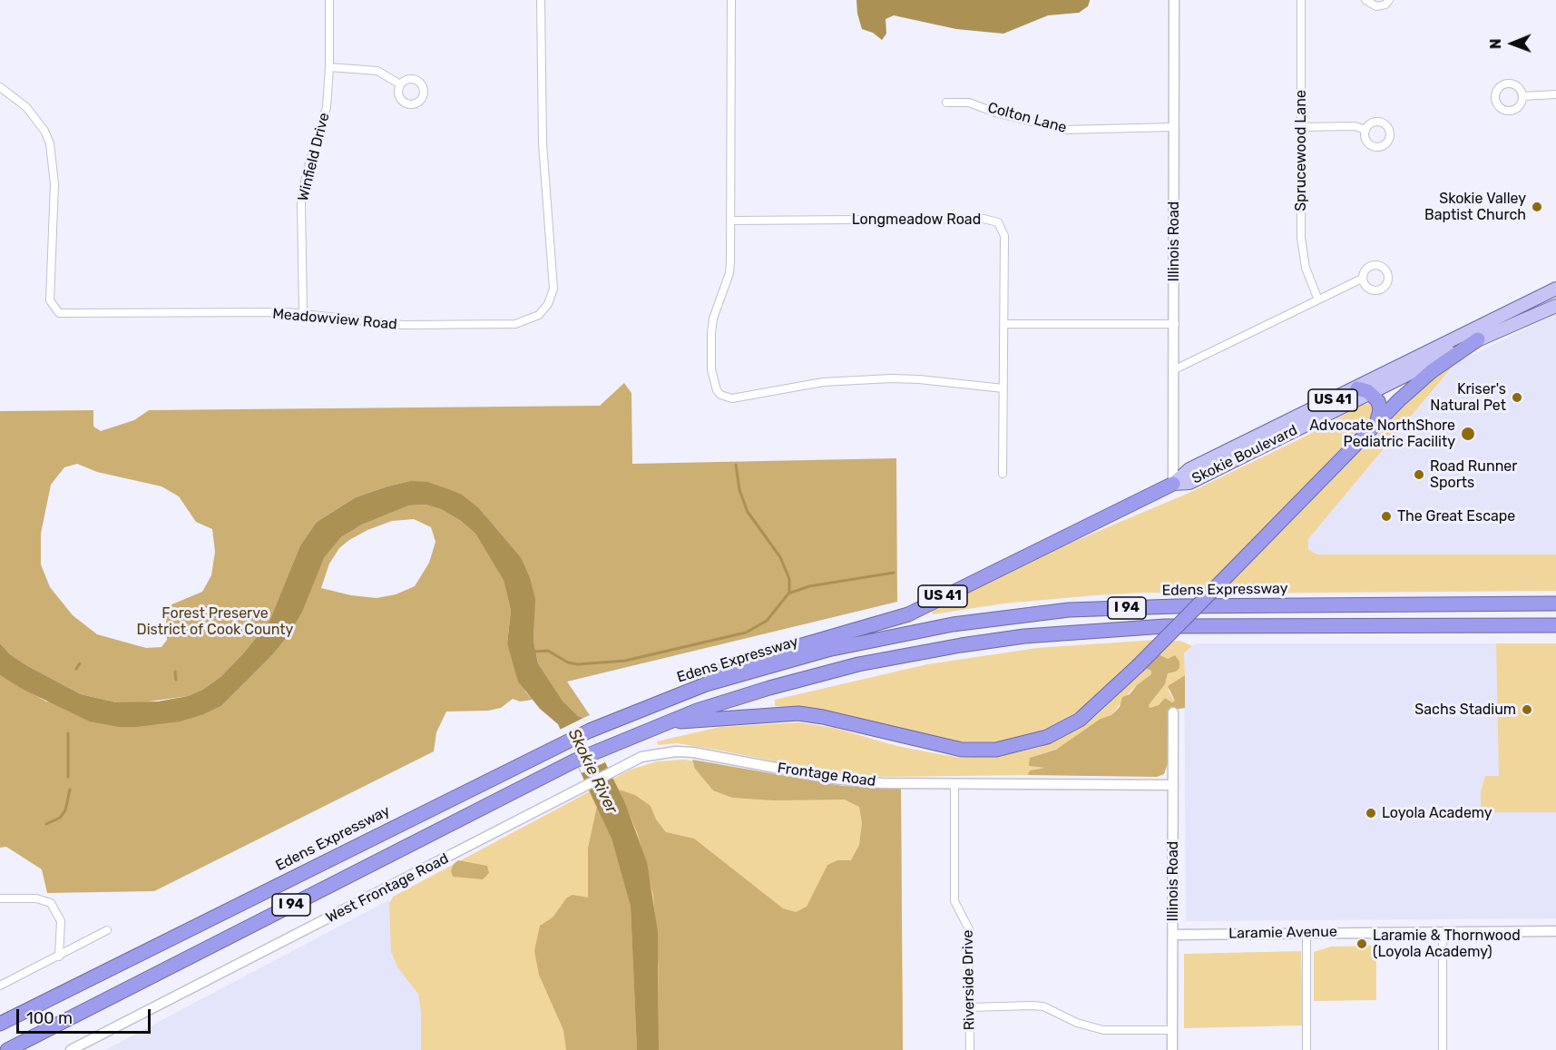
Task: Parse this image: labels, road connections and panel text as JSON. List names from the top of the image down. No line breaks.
{"streets":{"highway":["US 41","Edens Expressway","I 94"],"main road":["Skokie Boulevard"],"street":["Colton Lane","Sprucewood Lane","Winfield Drive","Longmeadow Road","Illinois Road","Meadowview Road","Frontage Road","West Frontage Road","Laramie Avenue","Riverside Drive"]},"crossings":[["Colton Lane","Illinois Road"],["Winfield Drive","Meadowview Road"],["Illinois Road","US 41"],["Illinois Road","Skokie Boulevard"],["Illinois Road","Frontage Road"],["Illinois Road","Laramie Avenue"],["US 41","Skokie Boulevard"],["US 41","Edens Expressway"],["US 41","I 94"],["Frontage Road","West Frontage Road"],["Frontage Road","Riverside Drive"]],"water":["Skokie River"],"parks":["Forest Preserve District of Cook County"],"places":["Skokie Valley Baptist Church","Kriser's Natural Pet","Advocate NorthShore Pediatric Facility","Road Runner Sports","The Great Escape","Sachs Stadium","Loyola Academy","Laramie & Thornwood (Loyola Academy)"],"scale_bar":"100 m","north":"left"}
